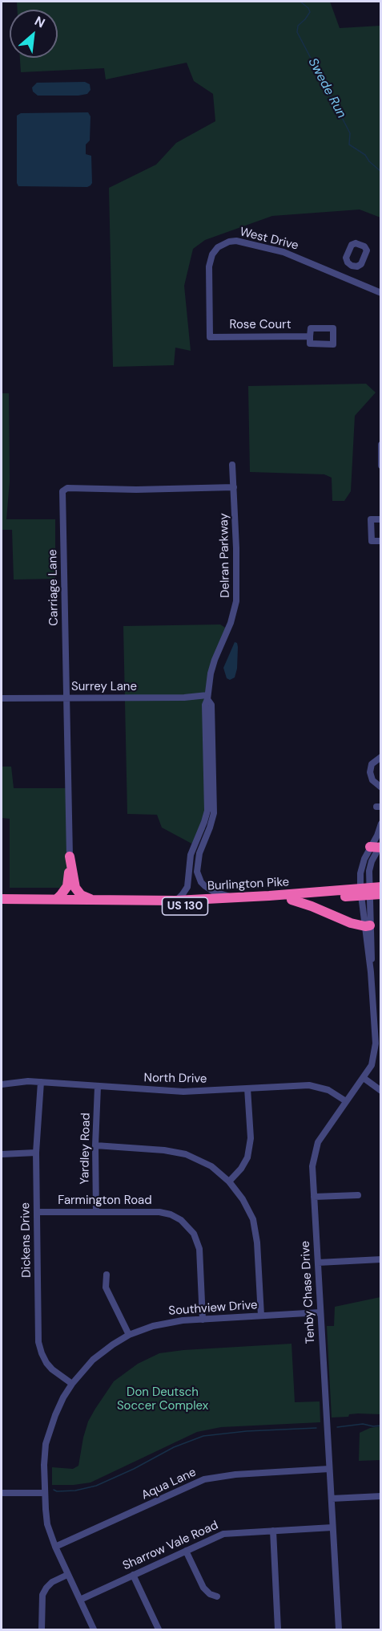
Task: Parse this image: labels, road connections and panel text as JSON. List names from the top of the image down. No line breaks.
{"streets":{"highway":["Burlington Pike","US 130"],"street":["West Drive","Rose Court","Delran Parkway","Carriage Lane","Surrey Lane","North Drive","Yardley Road","Farmington Road","Dickens Drive","Tenby Chase Drive","Southview Drive","Aqua Lane","Sharrow Vale Road"]},"crossings":[["West Drive","Rose Court"],["Delran Parkway","Carriage Lane"],["Delran Parkway","Surrey Lane"],["Delran Parkway","Burlington Pike"],["Carriage Lane","Surrey Lane"],["Burlington Pike","Tenby Chase Drive"],["North Drive","Yardley Road"],["North Drive","Dickens Drive"],["North Drive","Tenby Chase Drive"],["Yardley Road","Farmington Road"],["Farmington Road","Dickens Drive"],["Farmington Road","Southview Drive"],["Dickens Drive","Southview Drive"],["Tenby Chase Drive","Southview Drive"],["Tenby Chase Drive","Aqua Lane"],["Tenby Chase Drive","Sharrow Vale Road"],["Southview Drive","Aqua Lane"],["Southview Drive","Sharrow Vale Road"]],"water":["Swede Run"],"parks":["Don Deutsch Soccer Complex"],"north":"top right"}
